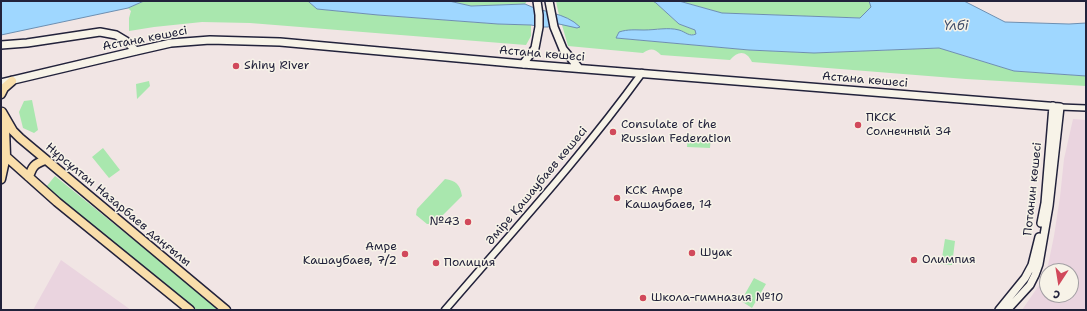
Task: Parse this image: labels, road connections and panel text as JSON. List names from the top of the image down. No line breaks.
{"streets":{"main road":["Астана көшесі","Потанин көшесі","Нұрсұлтан Назарбаев даңғылы"],"street":["Әміре Қашаубаев көшесі"]},"crossings":[["Астана көшесі","Әміре Қашаубаев көшесі"],["Астана көшесі","Потанин көшесі"]],"water":["Үлбі"],"places":["Shiny River","ПКСК Солнечный 34","Consulate of the Russian Federation","КСК Амре Кашаубаев, 14","№43","Шуак","Амре Кашаубаев, 7/2","Олимпия","Полиция","Школа-гимназия №10"],"north":"bottom"}
